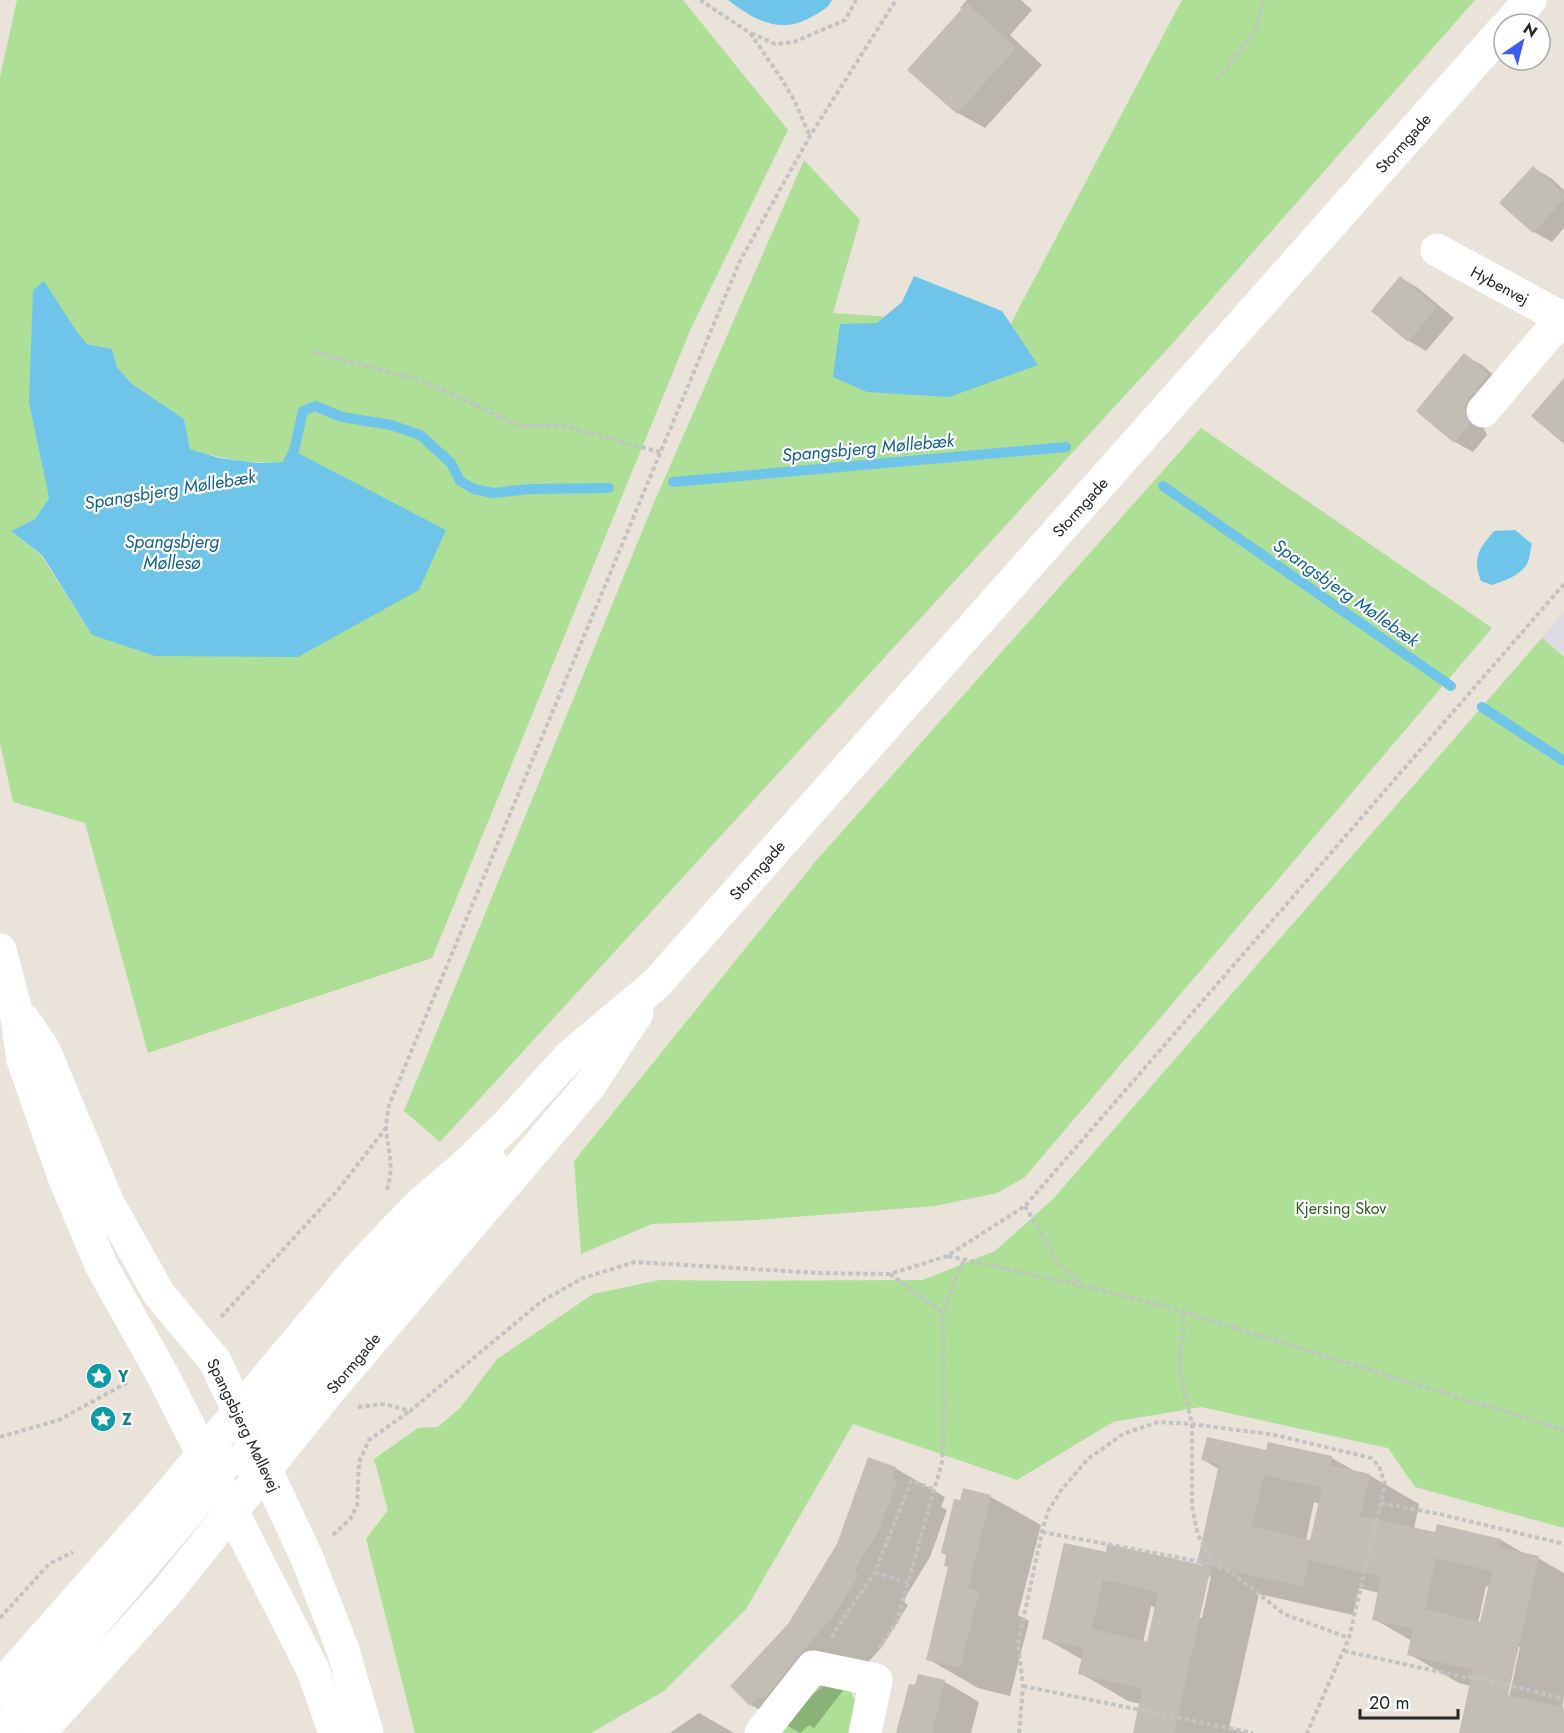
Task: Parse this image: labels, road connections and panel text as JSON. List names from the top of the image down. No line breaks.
{"streets":{"street":["Stormgade","Hybenvej","Spangsbjerg Møllevej"]},"crossings":[["Stormgade","Spangsbjerg Møllevej"]],"water":["Spangsbjerg Møllebæk","Spangsbjerg Møllesø"],"parks":["Kjersing Skov"],"places":{"place":["Y","Z"]},"scale_bar":"20 m","north":"top right"}
